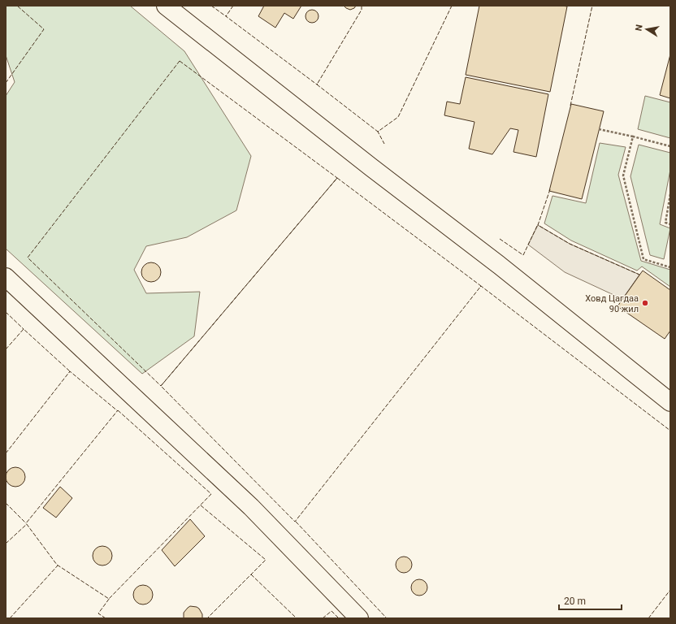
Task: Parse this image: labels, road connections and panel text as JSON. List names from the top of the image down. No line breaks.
{"places":["Ховд Цагдаа 90 жил"],"scale_bar":"20 m","north":"left"}
